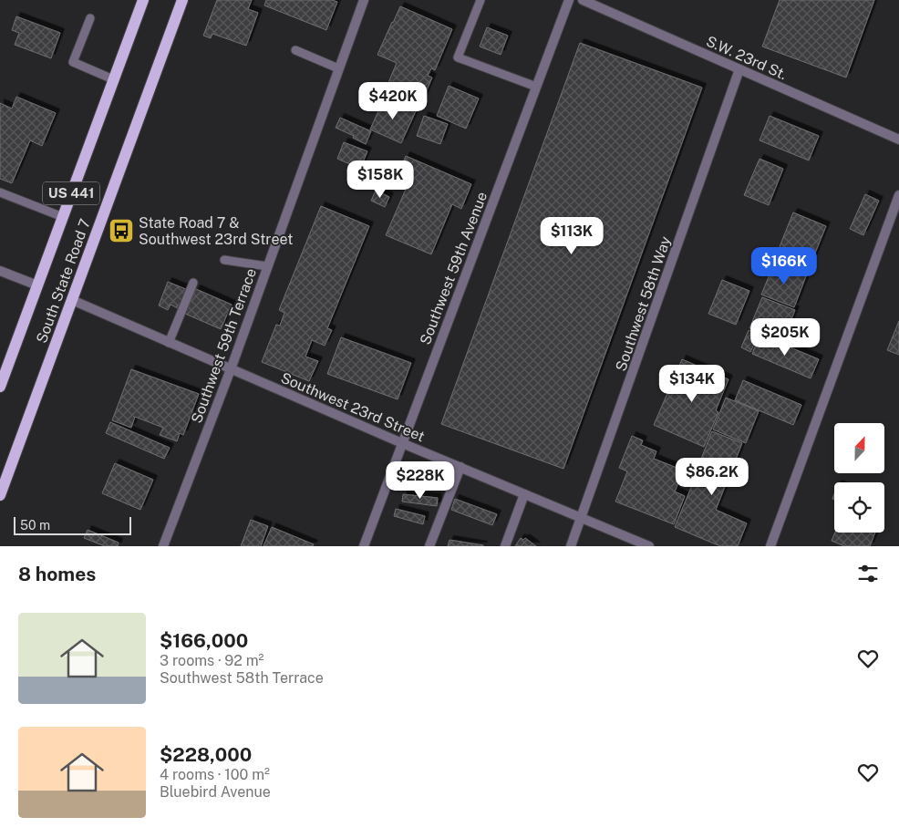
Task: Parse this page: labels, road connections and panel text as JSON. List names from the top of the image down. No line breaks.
{"streets":{"main road":["US 441","South State Road 7"],"street":["S.W. 23rd St.","Southwest 59th Avenue","Southwest 58th Way","Southwest 59th Terrace","Southwest 23rd Street"]},"crossings":[["S.W. 23rd St.","Southwest 58th Way"],["Southwest 59th Avenue","Southwest 23rd Street"],["South State Road 7","Southwest 23rd Street"],["Southwest 58th Way","Southwest 23rd Street"],["Southwest 59th Terrace","Southwest 23rd Street"]],"places":{"bus stop":["State Road 7 & Southwest 23rd Street"]},"scale_bar":"50 m","north":"top","page":{"price":["$420K","$158K","$113K","$166K","$205K","$134K","$86.2K","$228K"],"scale":"50 m","heading":"8 homes","list":[{"name":"$166,000","note":"3 rooms · 92 m² · Southwest 58th Terrace"},{"name":"$228,000","note":"4 rooms · 100 m² · Bluebird Avenue"}]}}
